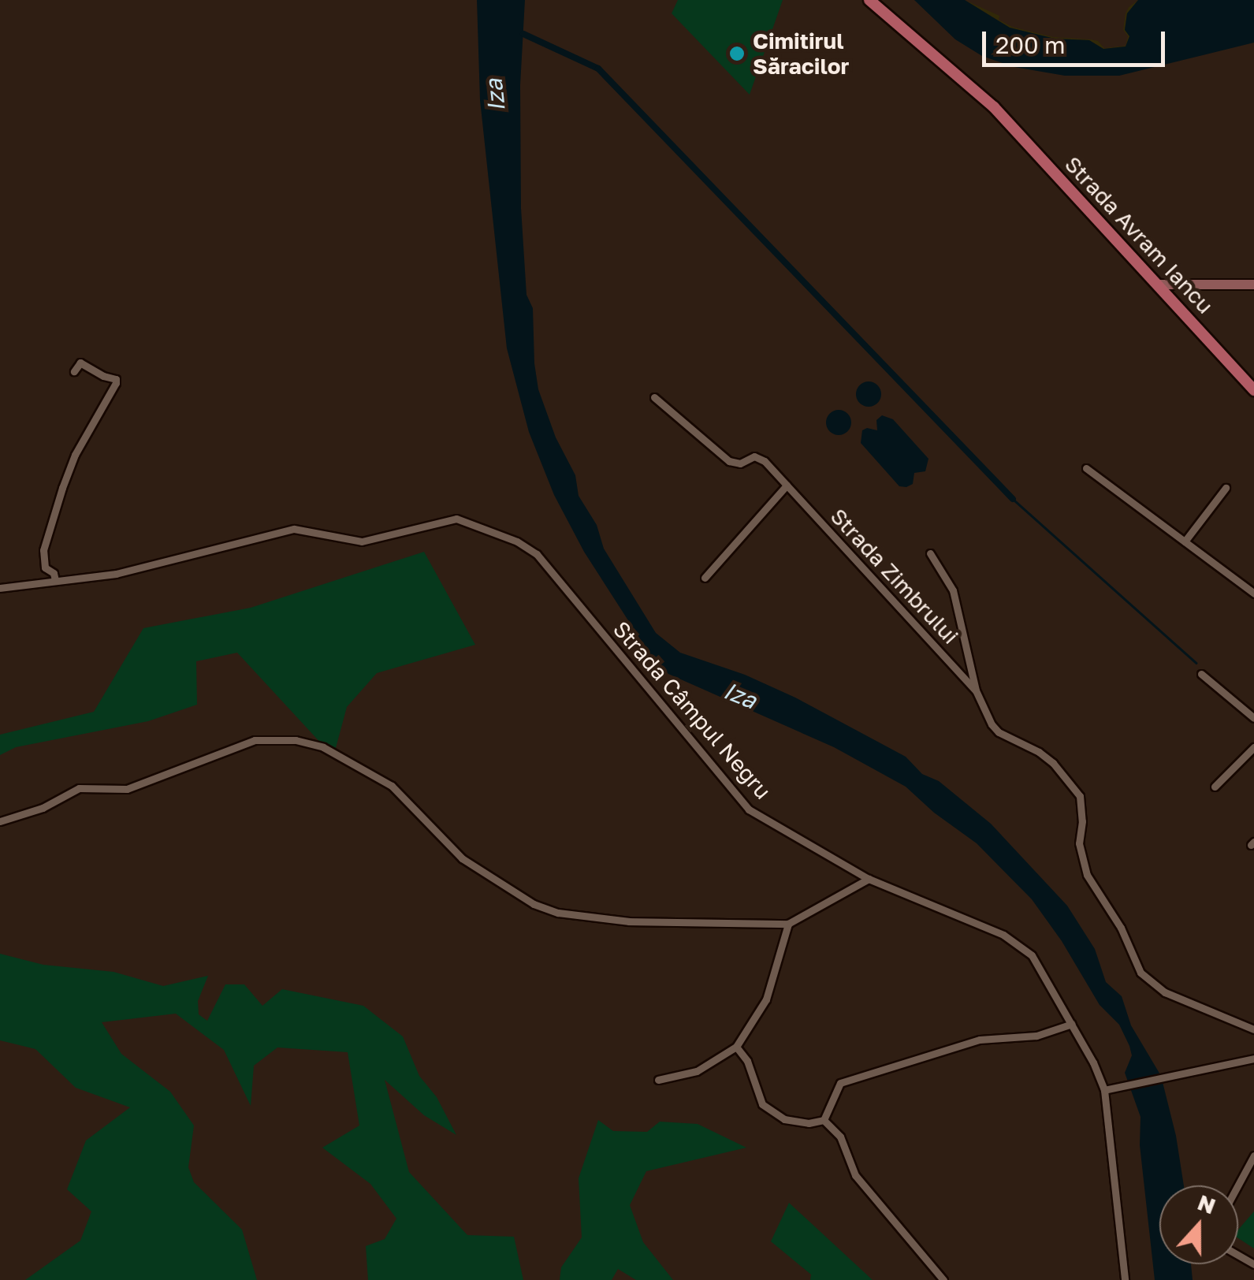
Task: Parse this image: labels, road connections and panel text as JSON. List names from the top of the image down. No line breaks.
{"streets":{"main road":["Strada Avram Iancu"],"street":["Strada Zimbrului","Strada Câmpul Negru"]},"water":["Iza"],"places":["Cimitirul Săracilor"],"scale_bar":"200 m","north":"top"}
